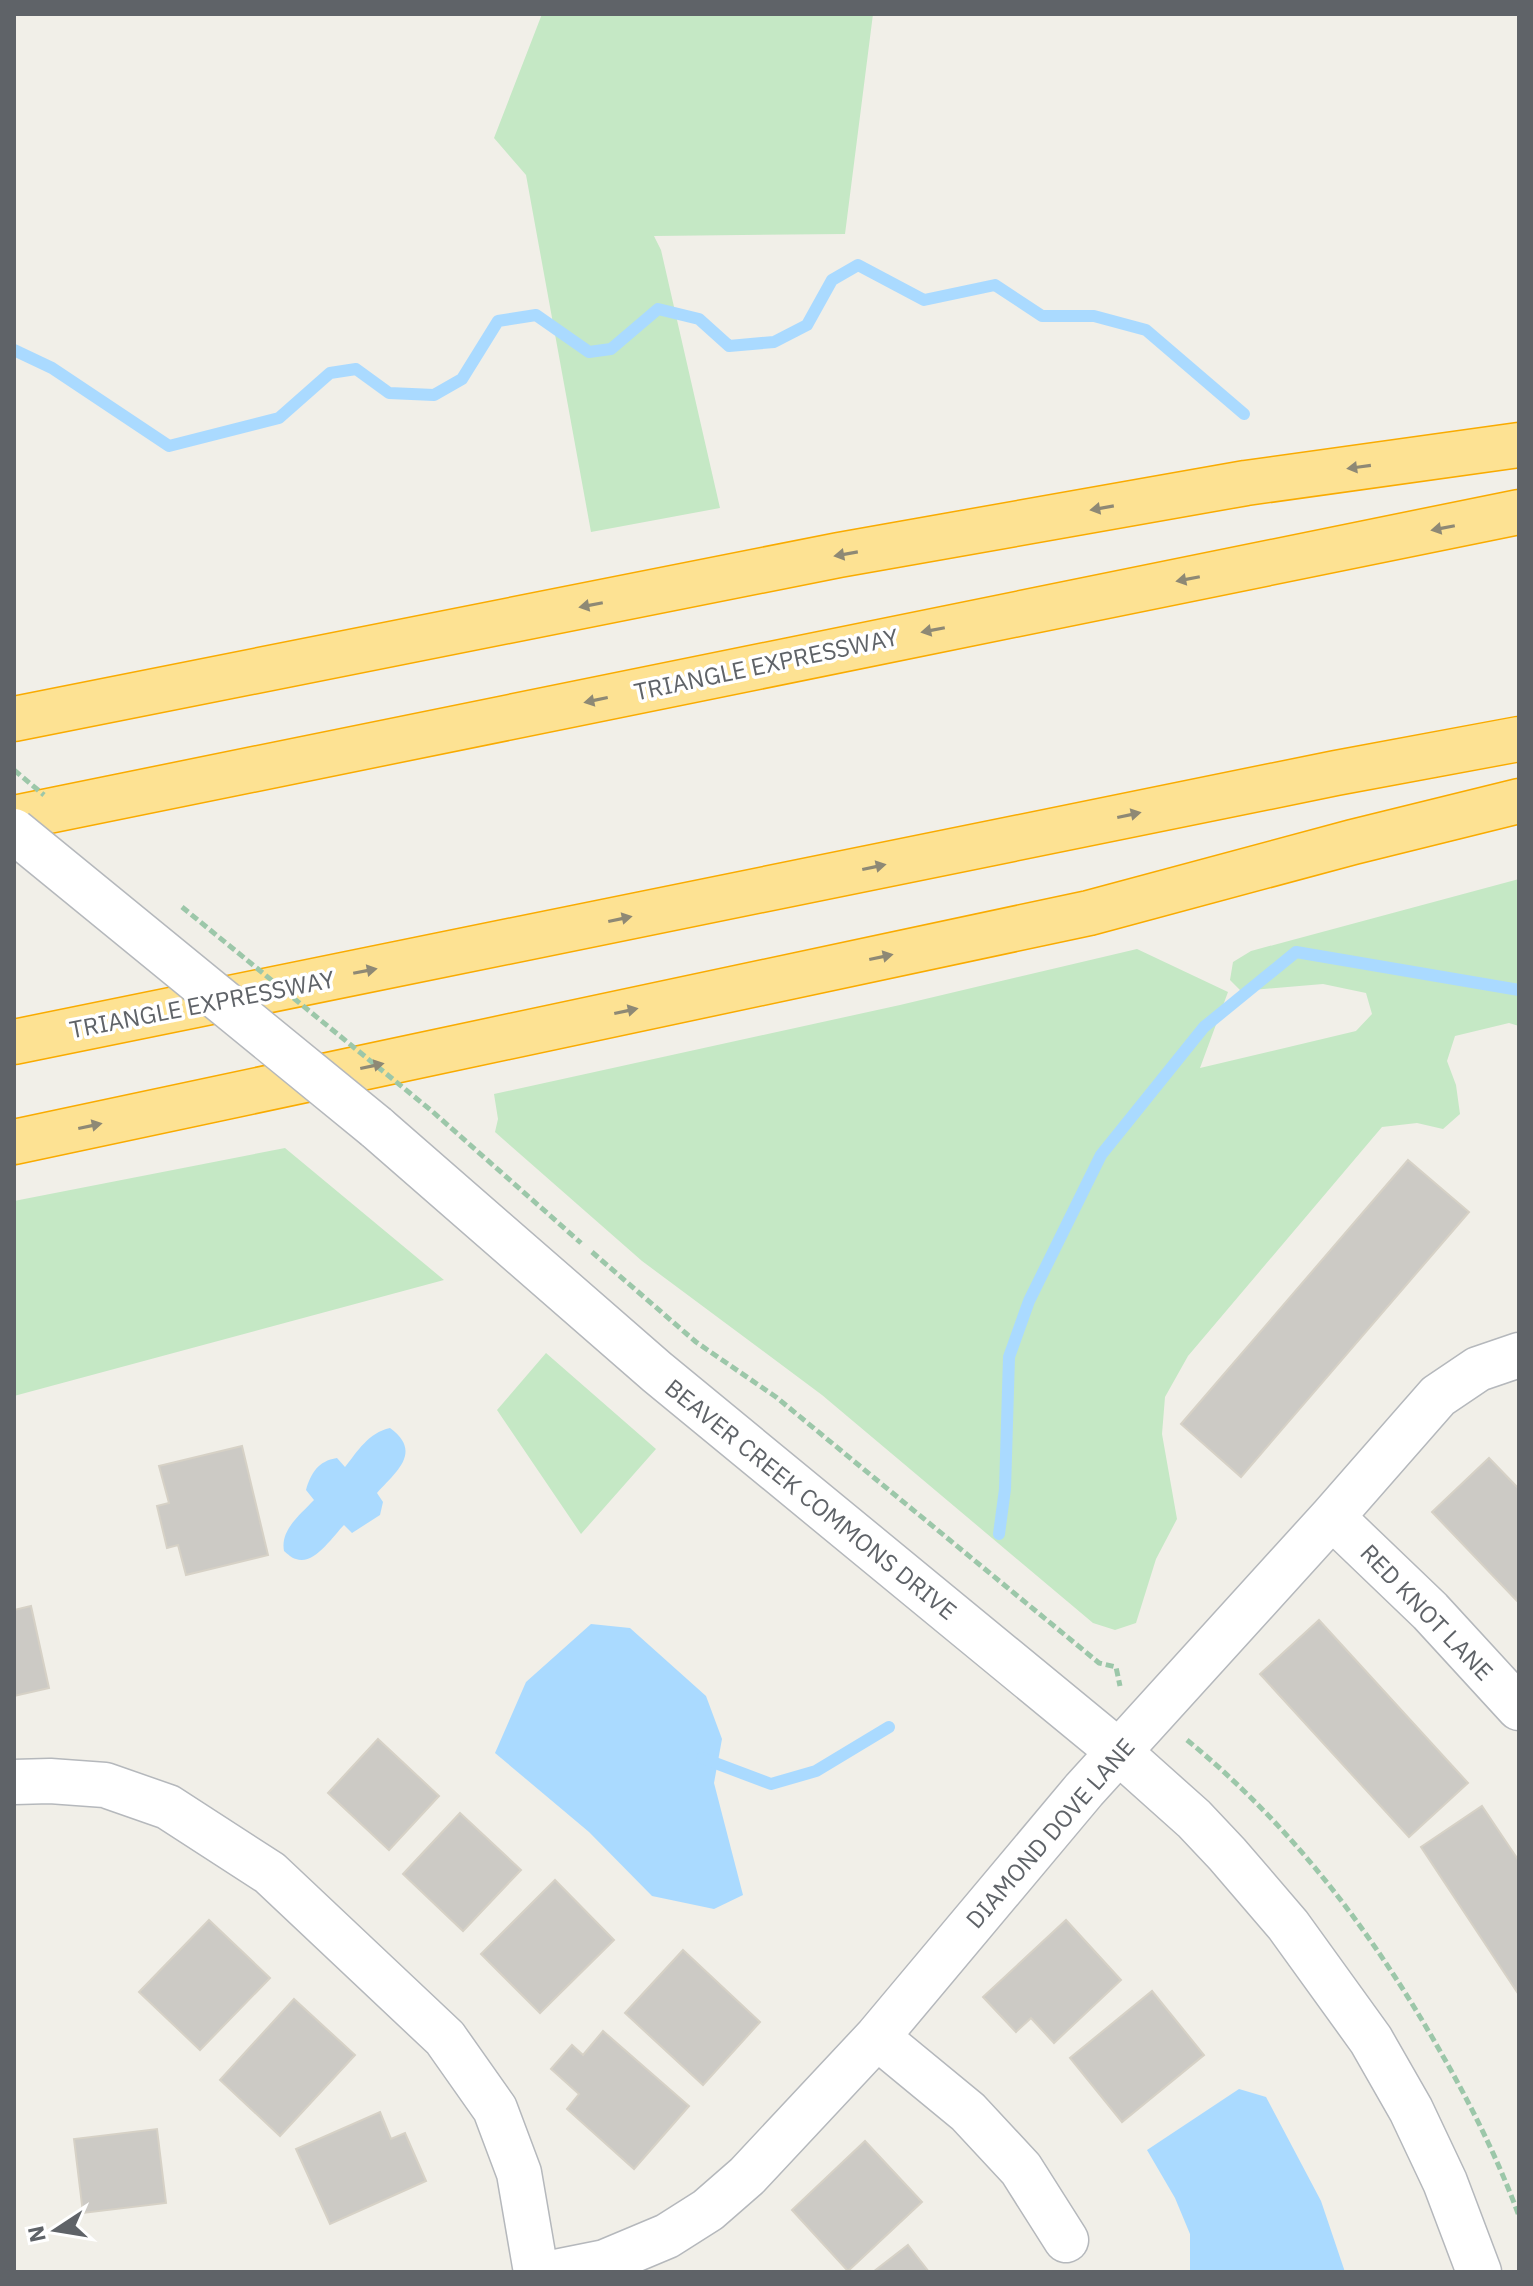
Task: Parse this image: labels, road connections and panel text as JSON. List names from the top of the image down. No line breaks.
{"streets":{"highway":["TRIANGLE EXPRESSWAY"],"street":["BEAVER CREEK COMMONS DRIVE","RED KNOT LANE","DIAMOND DOVE LANE"]},"crossings":[["BEAVER CREEK COMMONS DRIVE","DIAMOND DOVE LANE"],["RED KNOT LANE","DIAMOND DOVE LANE"]],"north":"left"}
